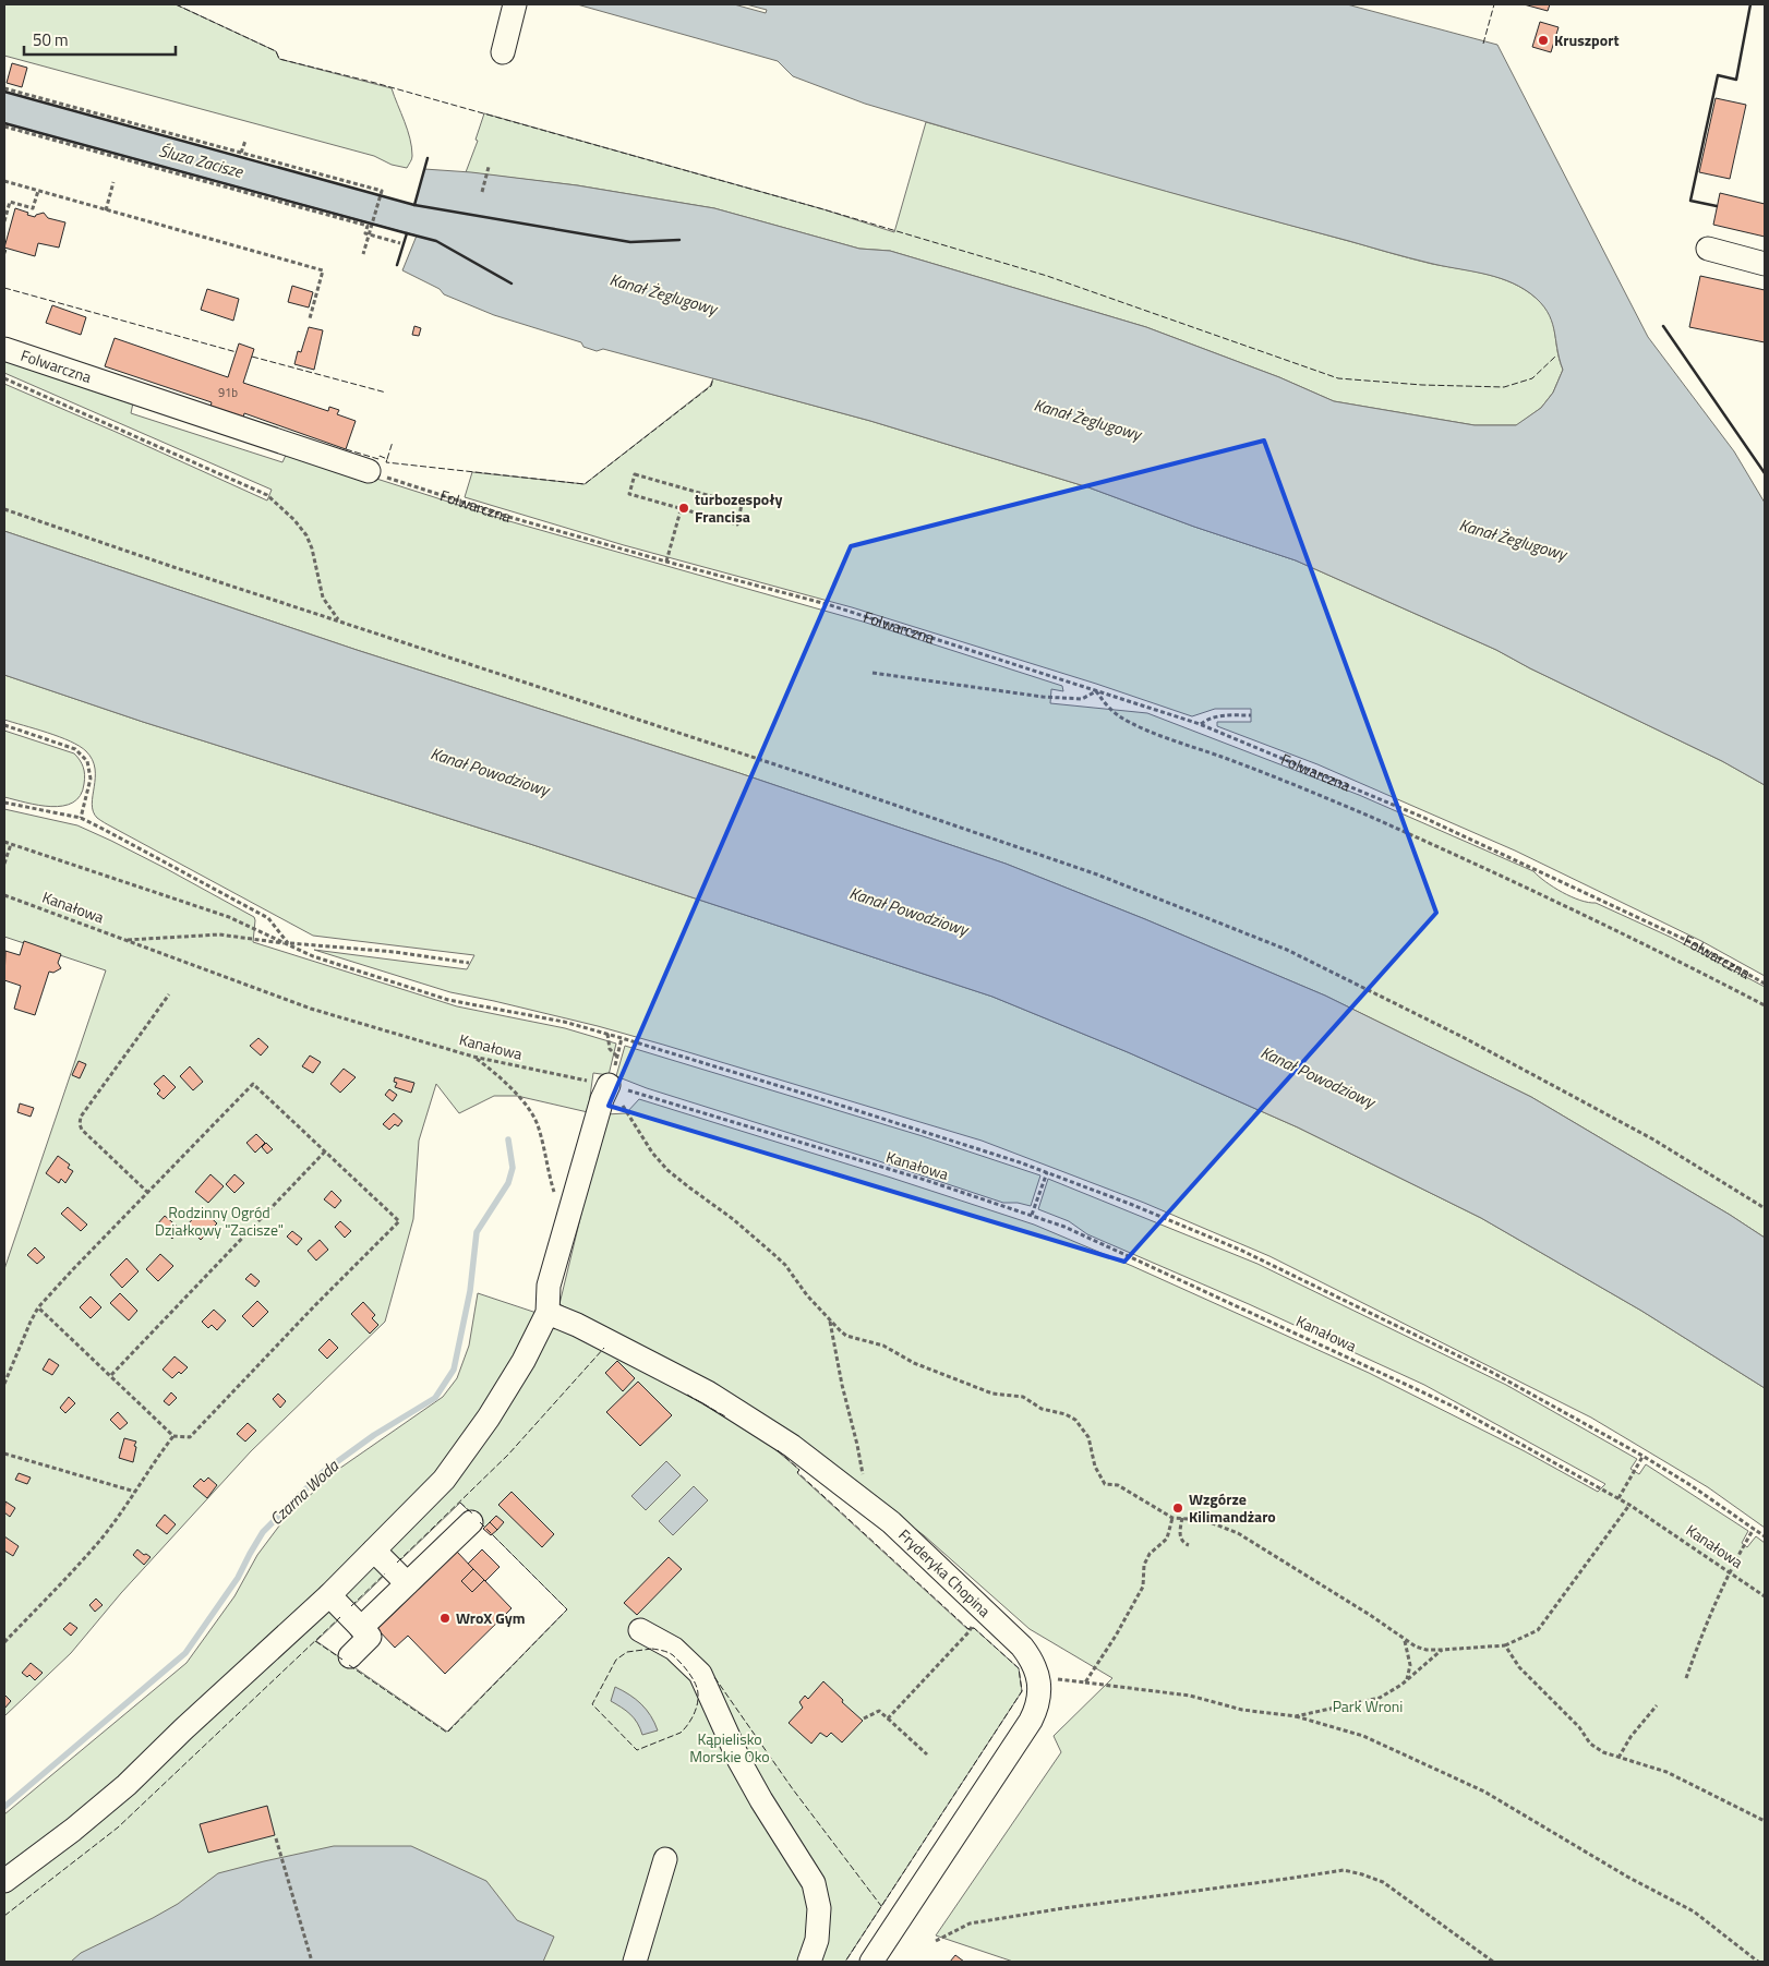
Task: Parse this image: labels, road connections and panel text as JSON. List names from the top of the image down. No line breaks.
{"streets":{"street":["Folwarczna","Fryderyka Chopina"],"path":["Kanałowa"]},"water":["Śluza Zacisze","Kanał Żeglugowy","Kanał Powodziowy","Czarna Woda"],"parks":["Rodzinny Ogród Działkowy \"Zacisze\"","Park Wroni","Kąpielisko Morskie Oko"],"places":["Kruszport","turbozespoły Francisa","Wzgórze Kilimandżaro","WroX Gym"],"house_numbers":["91b"],"scale_bar":"50 m"}
